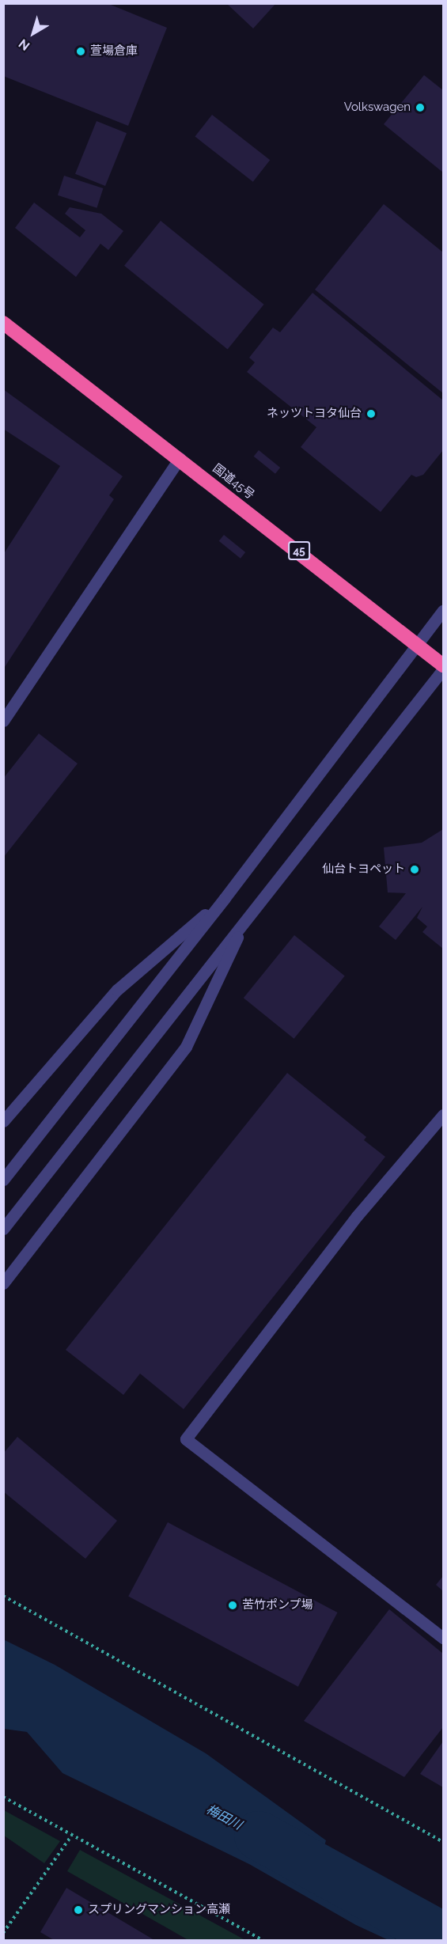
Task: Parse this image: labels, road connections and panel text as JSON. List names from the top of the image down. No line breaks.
{"streets":{"highway":["国道45号","45"]},"water":["梅田川"],"places":["萱場倉庫","Volkswagen","ネッツトヨタ仙台","仙台トヨペット","苦竹ポンプ場","スプリングマンション高瀬"],"north":"bottom left"}
